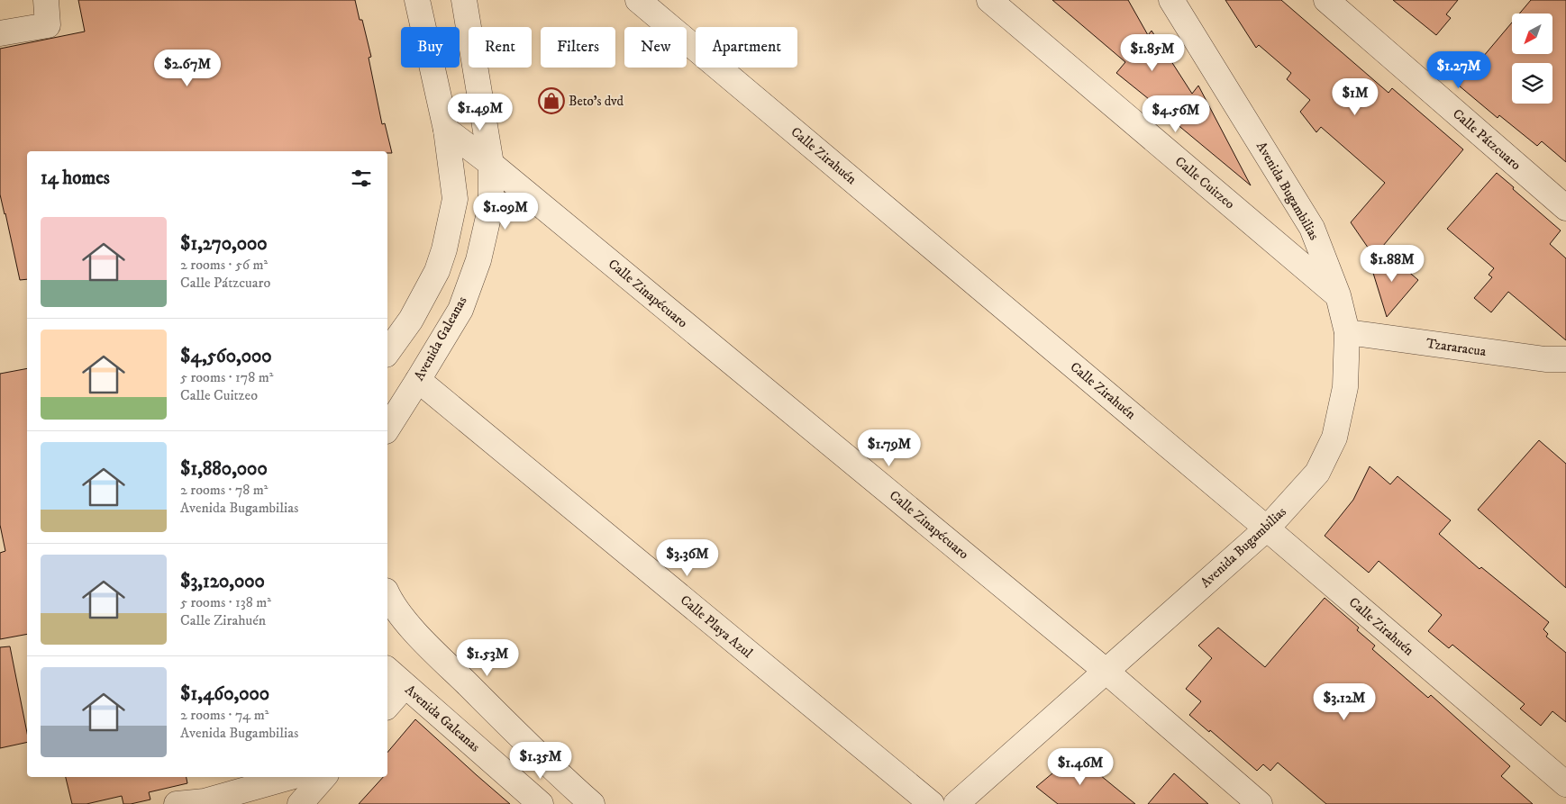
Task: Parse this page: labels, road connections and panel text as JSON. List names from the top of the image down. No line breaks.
{"streets":{"street":["Calle Pátzcuaro","Calle Zirahuén","Calle Cuitzeo","Avenida Bugambilias","Calle Zinapécuaro","Avenida Galeanas","Tzararacua","Calle Playa Azul"]},"crossings":[["Calle Zirahuén","Avenida Bugambilias"],["Calle Cuitzeo","Avenida Bugambilias"],["Avenida Bugambilias","Calle Zinapécuaro"],["Avenida Bugambilias","Tzararacua"],["Calle Zinapécuaro","Avenida Galeanas"],["Avenida Galeanas","Calle Playa Azul"]],"places":{"shop":["Beto's dvd"]},"north":"bottom left","page":{"chip":["Buy","Rent","Filters","New","Apartment"],"price":["$1.85M","$2.67M","$1.27M","$1M","$1.49M","$4.56M","$1.09M","$1.88M","$1.79M","$3.36M","$1.53M","$3.12M","$1.35M","$1.46M"],"heading":"14 homes","list":[{"name":"$1,270,000","note":"2 rooms · 56 m² · Calle Pátzcuaro"},{"name":"$4,560,000","note":"5 rooms · 178 m² · Calle Cuitzeo"},{"name":"$1,880,000","note":"2 rooms · 78 m² · Avenida Bugambilias"},{"name":"$3,120,000","note":"5 rooms · 138 m² · Calle Zirahuén"},{"name":"$1,460,000","note":"2 rooms · 74 m² · Avenida Bugambilias"}]}}
